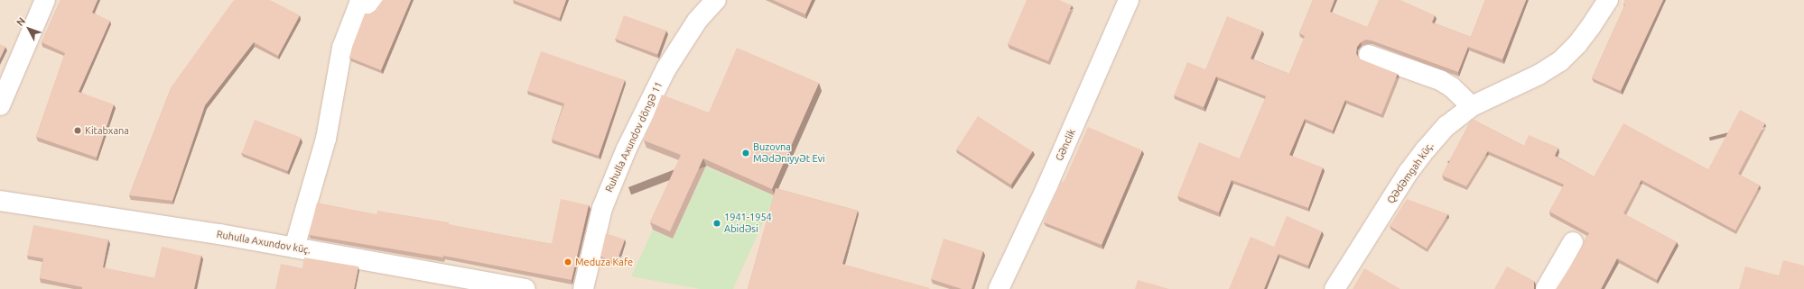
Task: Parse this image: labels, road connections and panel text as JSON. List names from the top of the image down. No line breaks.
{"streets":{"street":["Ruhulla Axundov döngə 11","Gənclik","Qədəmgah küç.","Ruhulla Axundov küç."]},"places":["Kitabxana","Buzovna Mədəniyyət Evi","1941-1954 Abidəsi","Meduza Kafe"],"north":"top left"}
